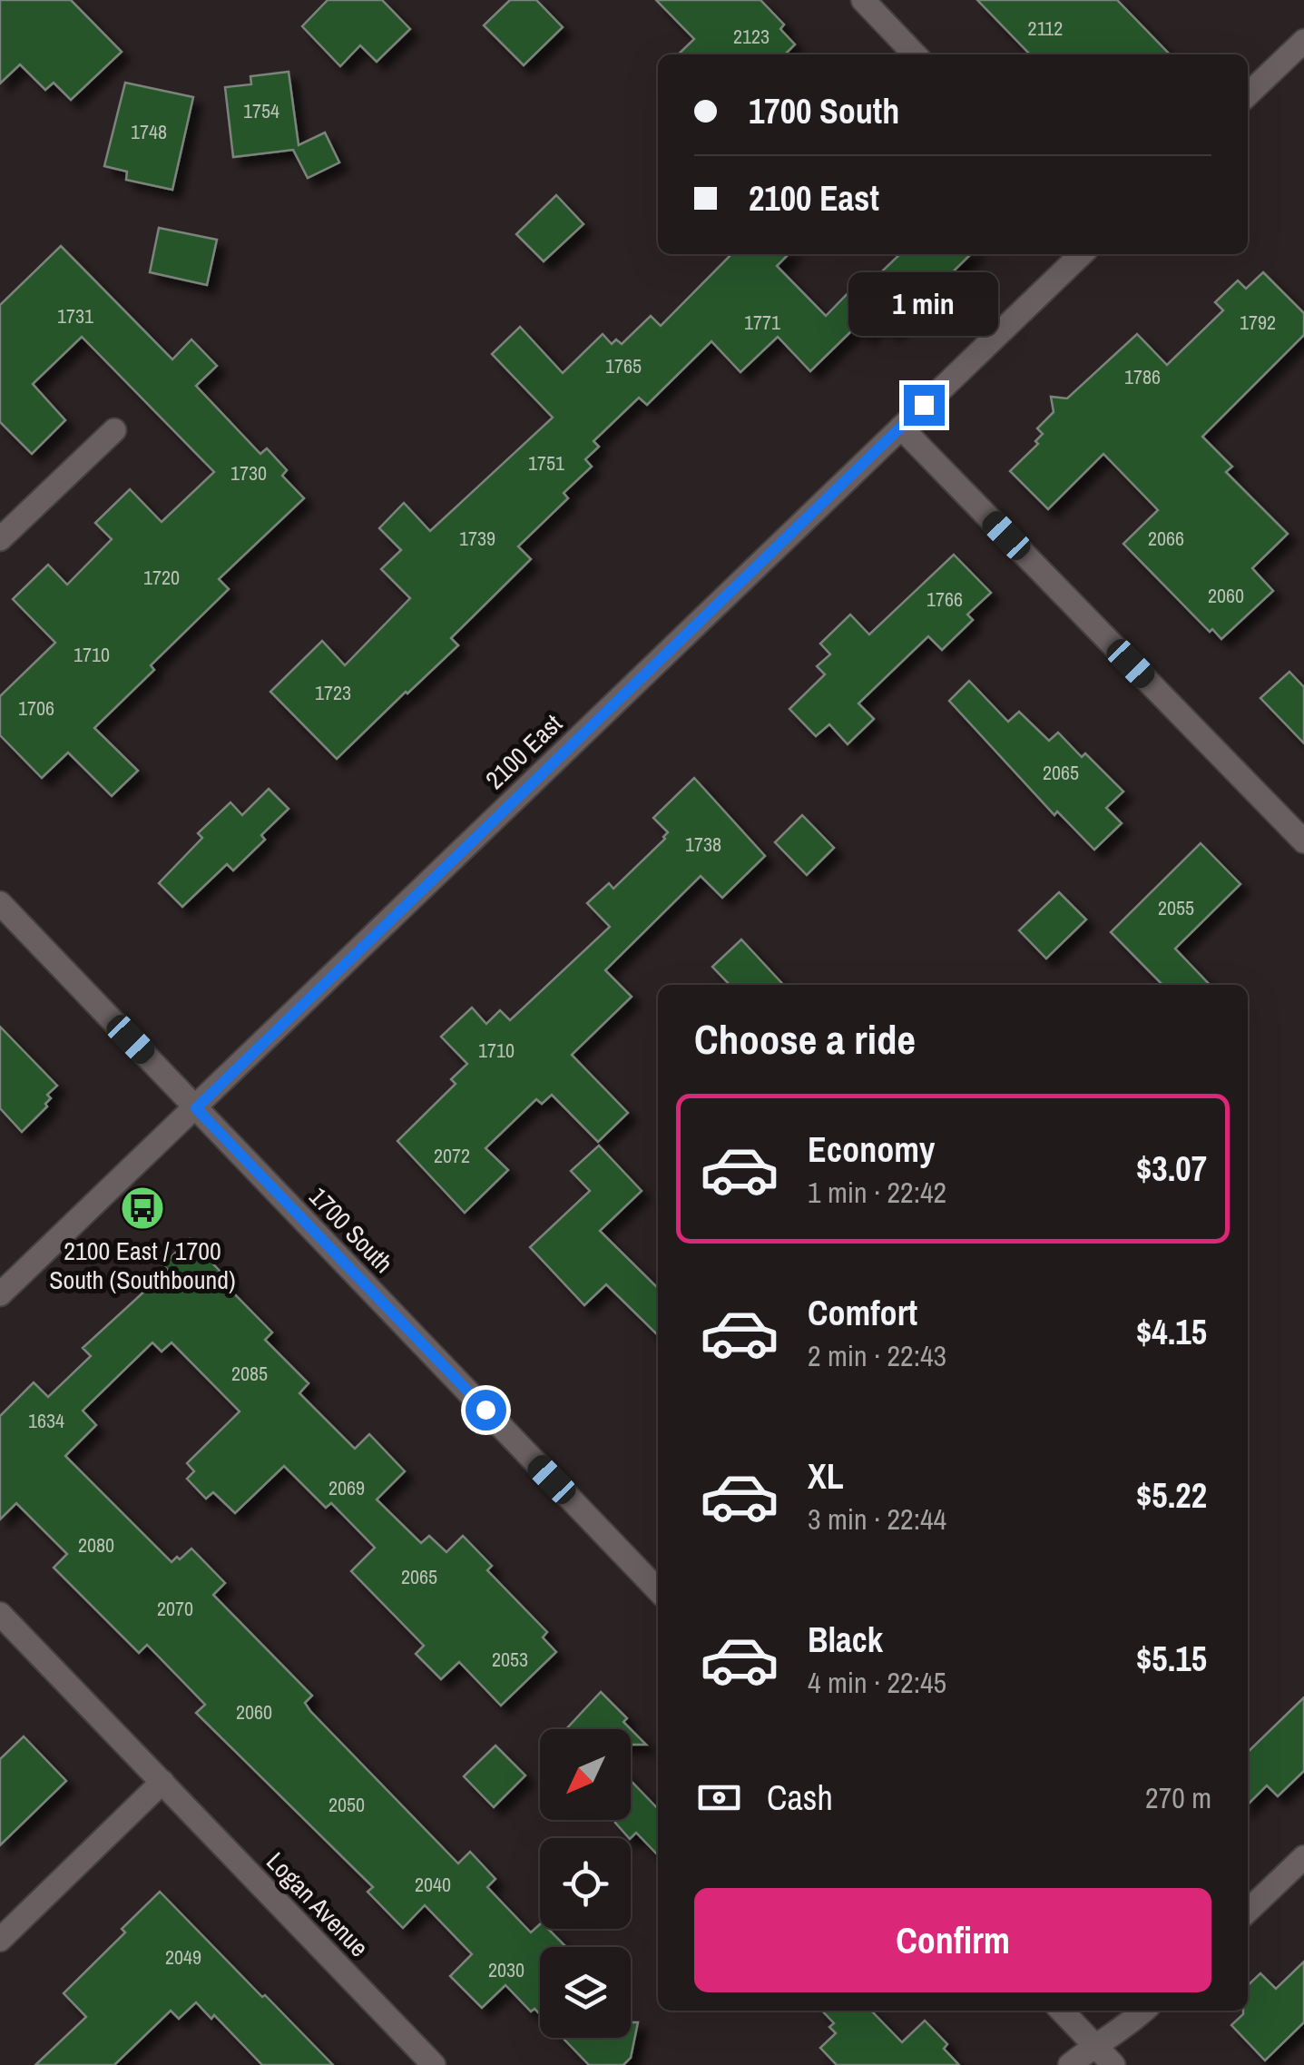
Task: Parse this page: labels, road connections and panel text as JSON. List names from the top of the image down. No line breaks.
{"streets":{"street":["2100 East","1700 South","Logan Avenue"]},"crossings":[["2100 East","1700 South"]],"places":{"bus stop":["2100 East / 1700 South (Southbound)"]},"house_numbers":["2112","2123","1754","1748","1731","1771","1792","1765","1786","1751","1730","1739","2066","1720","2060","1766","1710","1723","1706","2065","1738","2055","1710","2072","2085","1634","2069","2080","2065","2070","2053","2060","2050","2040","2049","2030"],"north":"bottom left","page":{"banner":["1700 South","2100 East"],"bubble":"1 min","heading":"Choose a ride","list":[{"name":"Economy","note":"1 min · 22:42","value":"$3.07"},{"name":"Comfort","note":"2 min · 22:43","value":"$4.15"},{"name":"XL","note":"3 min · 22:44","value":"$5.22"},{"name":"Black","note":"4 min · 22:45","value":"$5.15"}],"pay":["Cash","270 m"],"buttons":"Confirm"}}
